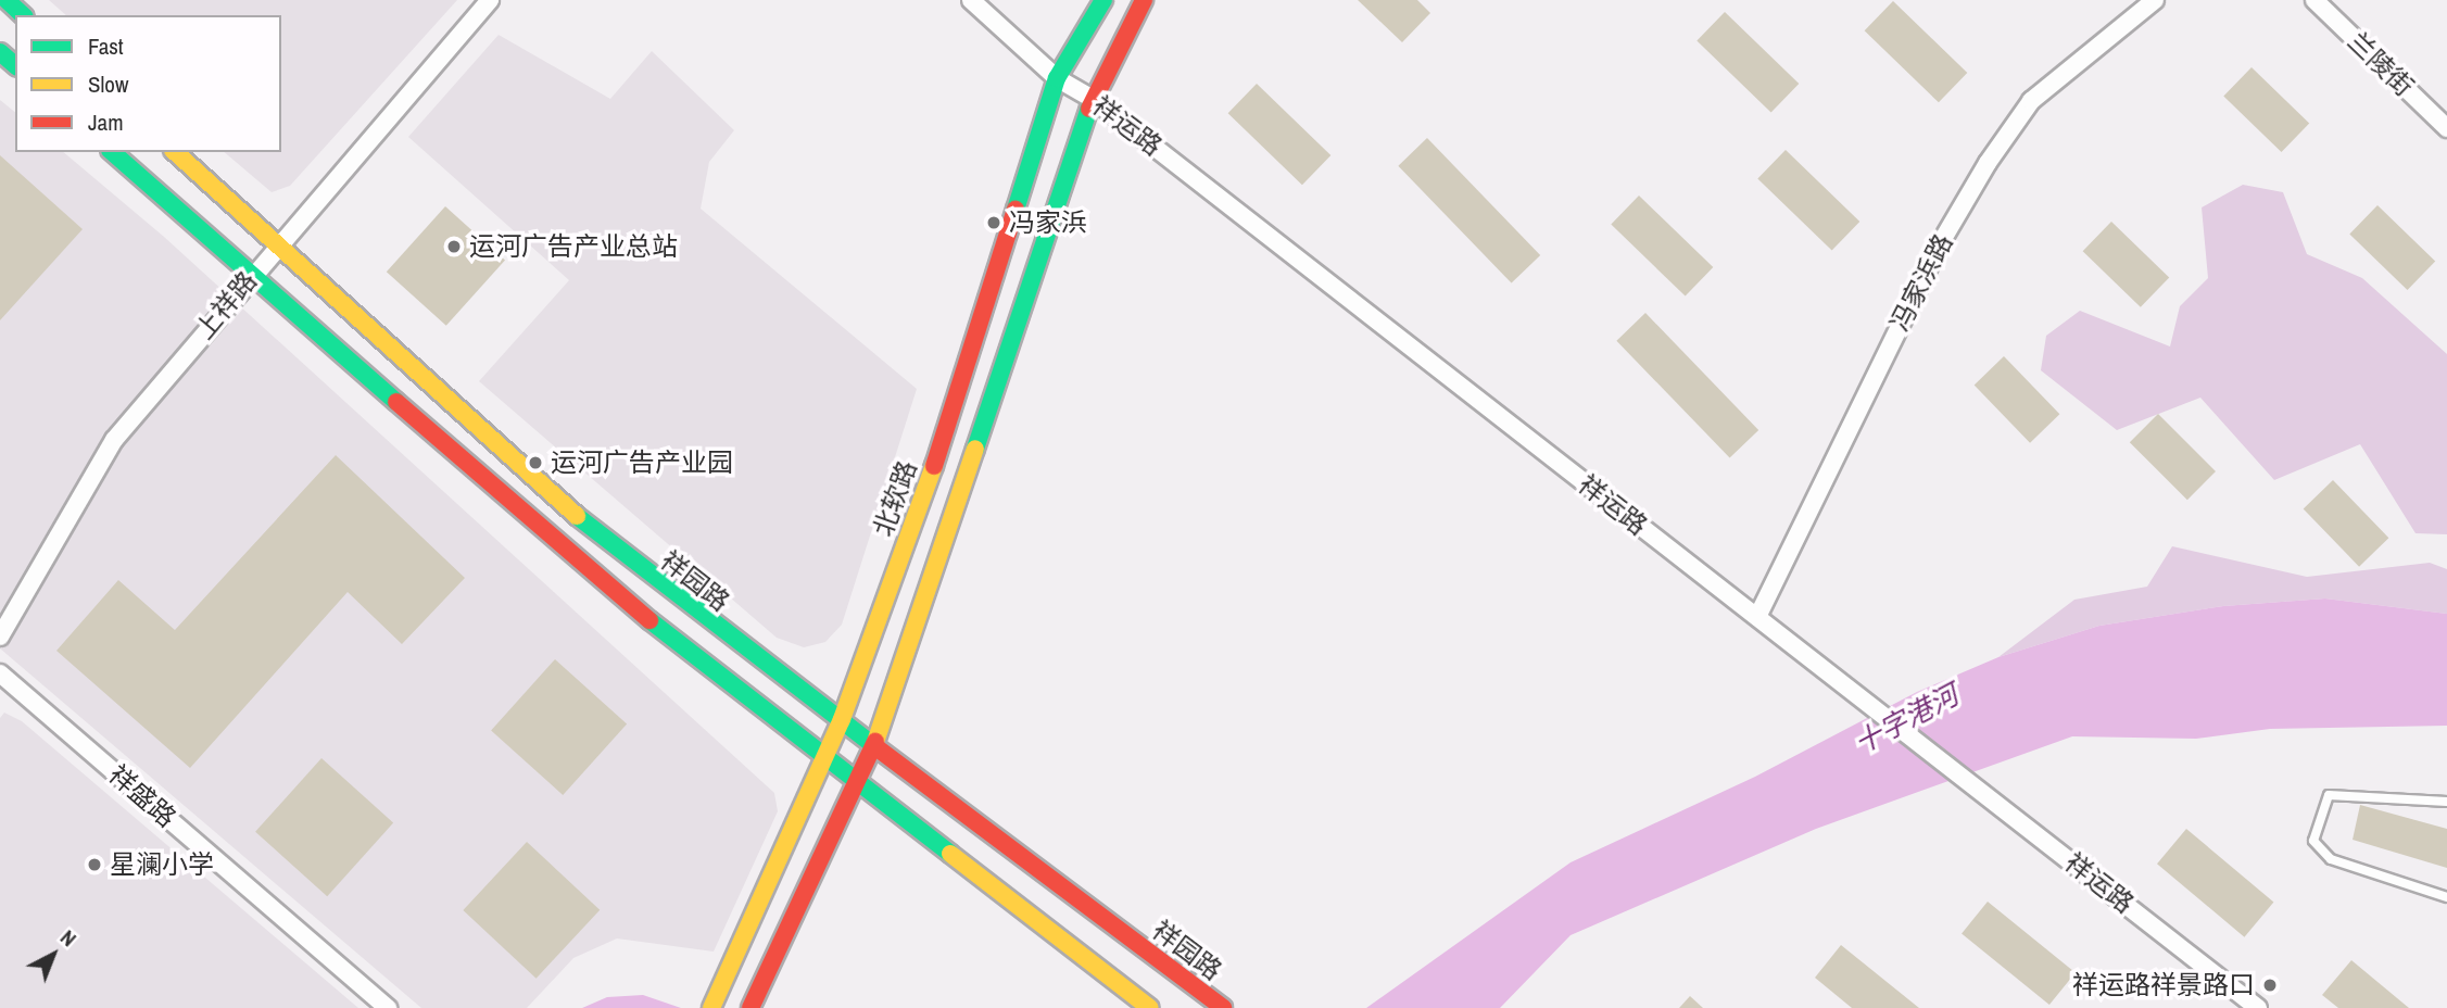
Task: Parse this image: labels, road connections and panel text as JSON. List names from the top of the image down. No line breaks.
{"streets":{"main road":["北软路","祥园路"],"street":["兰陵街","祥运路","冯家浜路","上祥路","祥盛路"]},"crossings":[["祥运路","冯家浜路"],["祥运路","北软路"],["上祥路","祥园路"],["北软路","祥园路"]],"water":["十字港河"],"places":["冯家浜","运河广告产业总站","运河广告产业园","星澜小学","祥运路祥景路口"],"legend":["Fast","Slow","Jam"],"north":"top right"}
